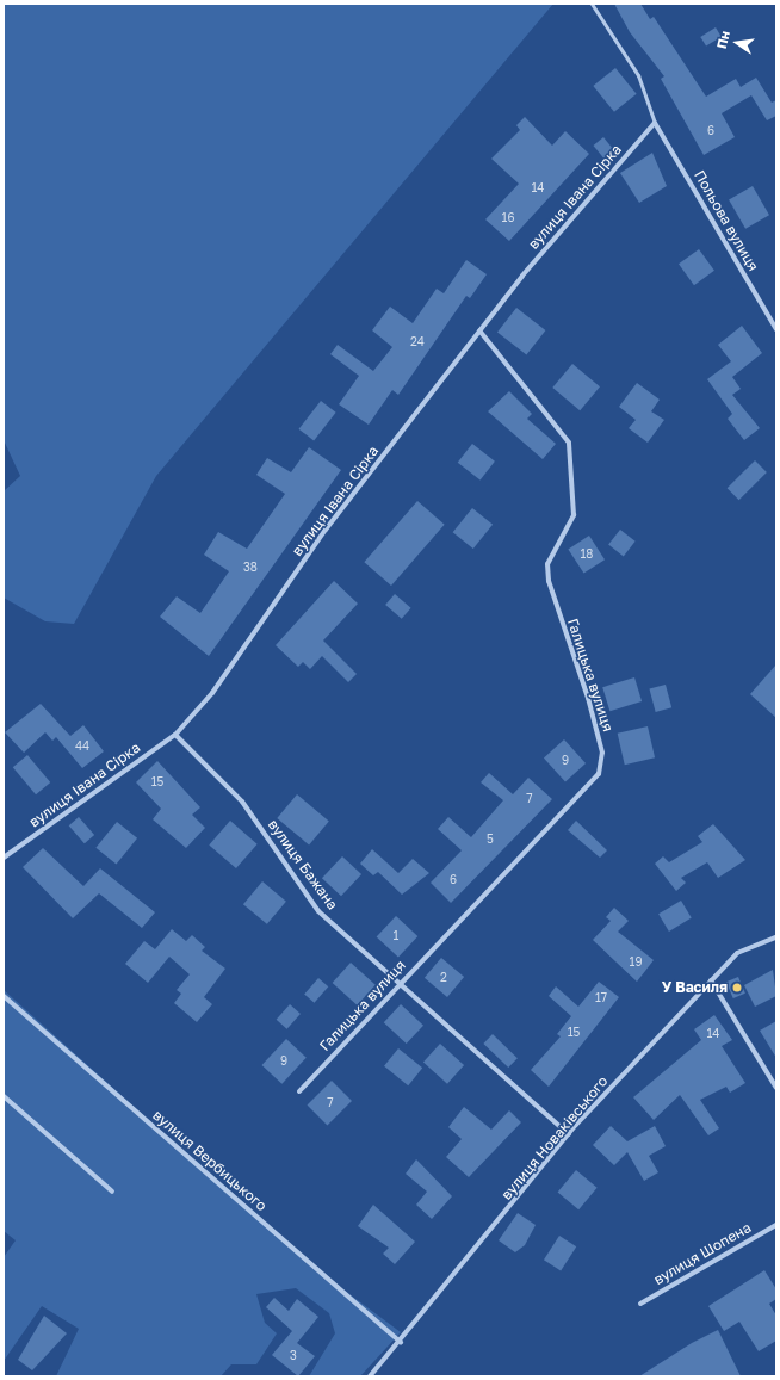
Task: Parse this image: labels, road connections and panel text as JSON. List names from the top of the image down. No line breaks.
{"streets":{"street":["вулиця Івана Сірка","Польова вулиця","Галицька вулиця","вулиця Бажана","вулиця Новаківського","вулиця Вербицького","вулиця Шопена"]},"crossings":[["вулиця Івана Сірка","Польова вулиця"],["вулиця Івана Сірка","Галицька вулиця"],["вулиця Івана Сірка","вулиця Бажана"],["Галицька вулиця","вулиця Бажана"],["вулиця Бажана","вулиця Новаківського"],["вулиця Новаківського","вулиця Вербицького"]],"places":["У Василя"],"house_numbers":["6","14","16","24","18","38","44","9","15","7","5","6","1","19","2","17","15","14","9","7","3"],"north":"left"}
